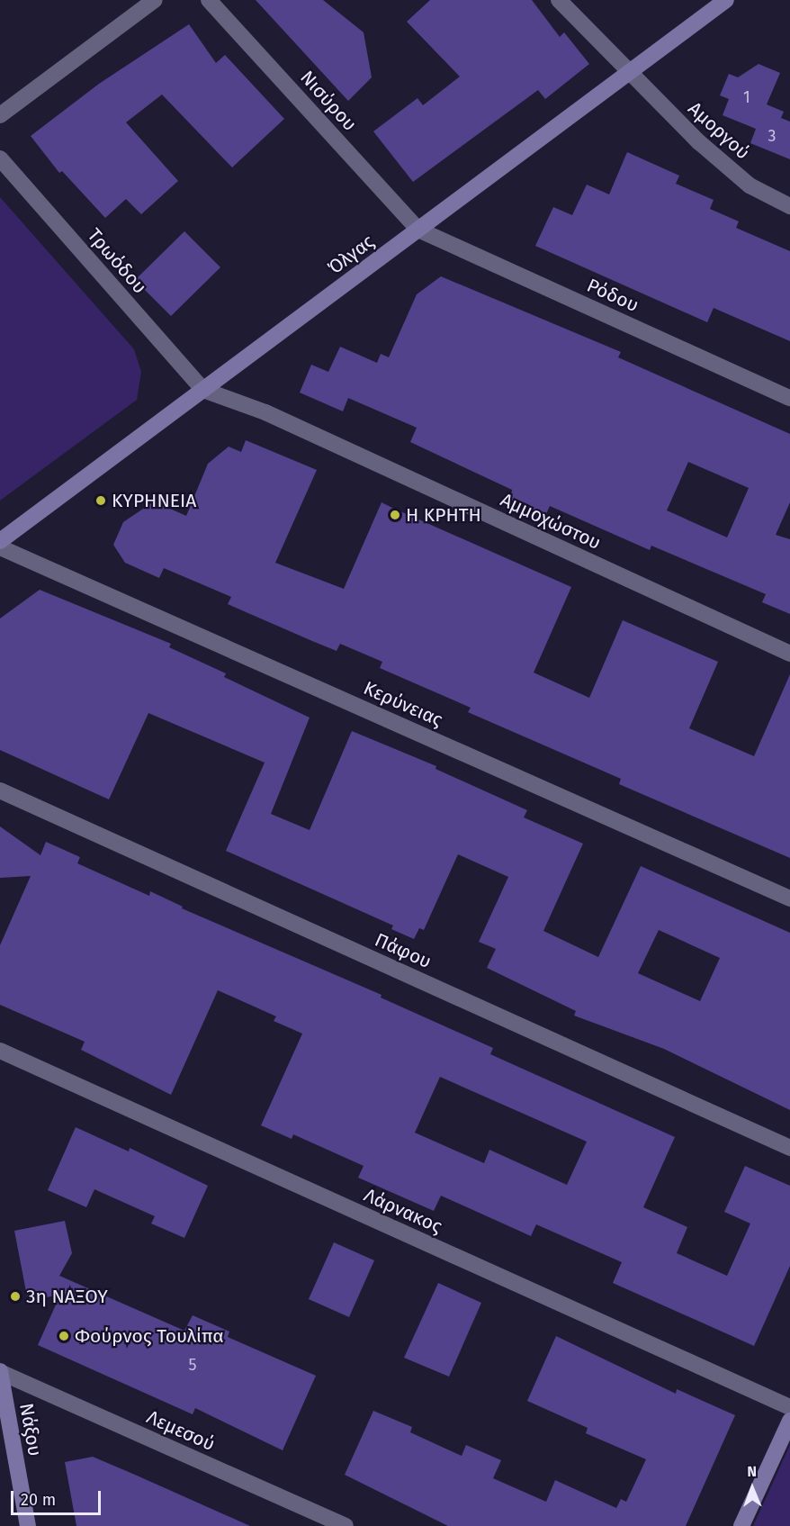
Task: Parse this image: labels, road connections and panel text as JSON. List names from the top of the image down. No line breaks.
{"streets":{"street":["Νισύρου","Αμοργού","Όλγας","Τρωόδου","Ρόδου","Αμμοχώστου","Κερύνειας","Πάφου","Λάρνακος","Νάξου","Λεμεσού"]},"crossings":[["Νισύρου","Όλγας"],["Νισύρου","Ρόδου"],["Αμοργού","Όλγας"],["Όλγας","Τρωόδου"],["Όλγας","Ρόδου"],["Όλγας","Αμμοχώστου"],["Τρωόδου","Αμμοχώστου"],["Νάξου","Λεμεσού"]],"places":["ΚΥΡΗΝΕΙΑ","Η ΚΡΗΤΗ","3η ΝΑΞΟΥ","Φούρνος Τουλίπα"],"house_numbers":["1","3","5"],"scale_bar":"20 m","north":"top"}
